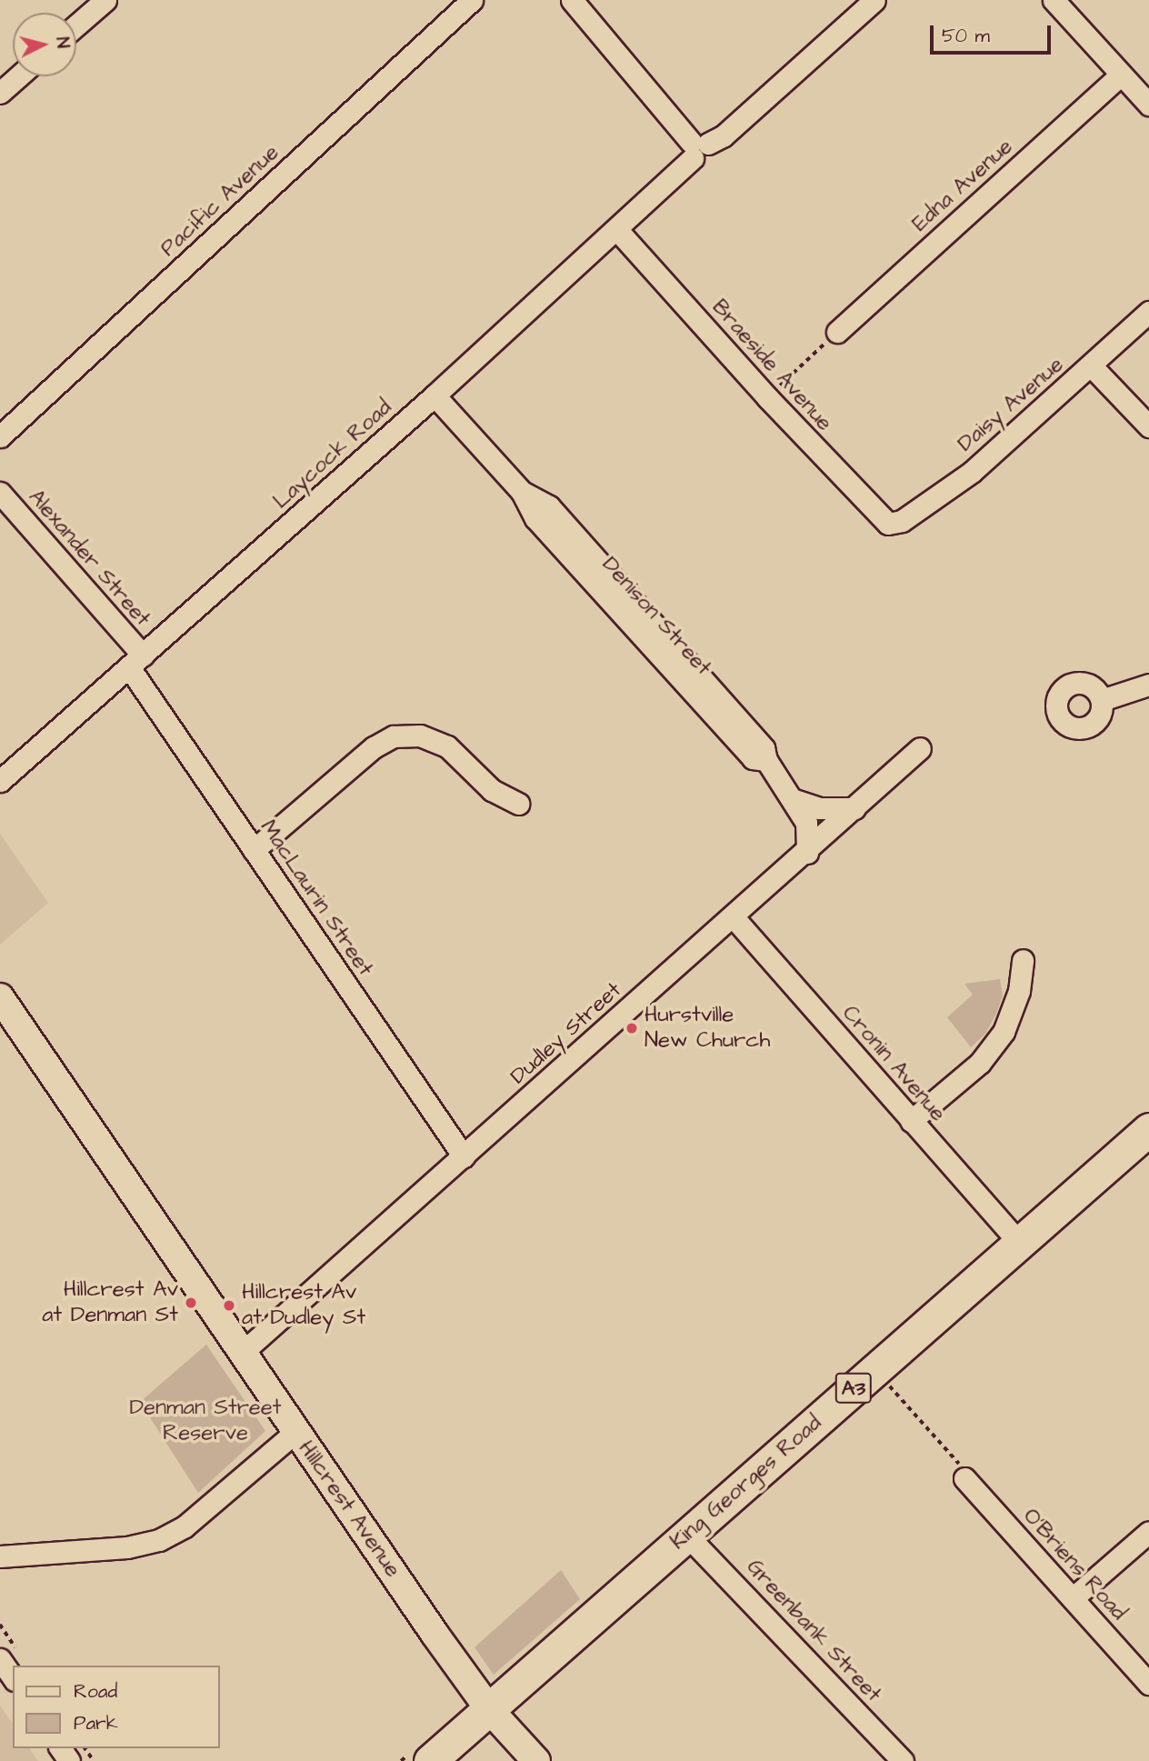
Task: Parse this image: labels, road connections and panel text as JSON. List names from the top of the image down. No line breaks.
{"streets":{"highway":["A3","King Georges Road"],"main road":["Hillcrest Avenue"],"street":["Edna Avenue","Pacific Avenue","Braeside Avenue","Daisy Avenue","Laycock Road","Alexander Street","Denison Street","MacLaurin Street","Dudley Street","Cronin Avenue","O'Briens Road","Greenbank Street"]},"crossings":[["Braeside Avenue","Daisy Avenue"],["Braeside Avenue","Laycock Road"],["Laycock Road","Alexander Street"],["Laycock Road","Denison Street"],["Laycock Road","MacLaurin Street"],["Alexander Street","MacLaurin Street"],["Denison Street","Dudley Street"],["MacLaurin Street","Dudley Street"],["Dudley Street","Cronin Avenue"],["Dudley Street","Hillcrest Avenue"],["Cronin Avenue","King Georges Road"],["King Georges Road","Hillcrest Avenue"],["King Georges Road","Greenbank Street"]],"parks":["Denman Street Reserve"],"places":["Hurstville New Church","Hillcrest Av at Denman St","Hillcrest Av at Dudley St"],"legend":["Road","Park"],"scale_bar":"50 m","north":"right"}
